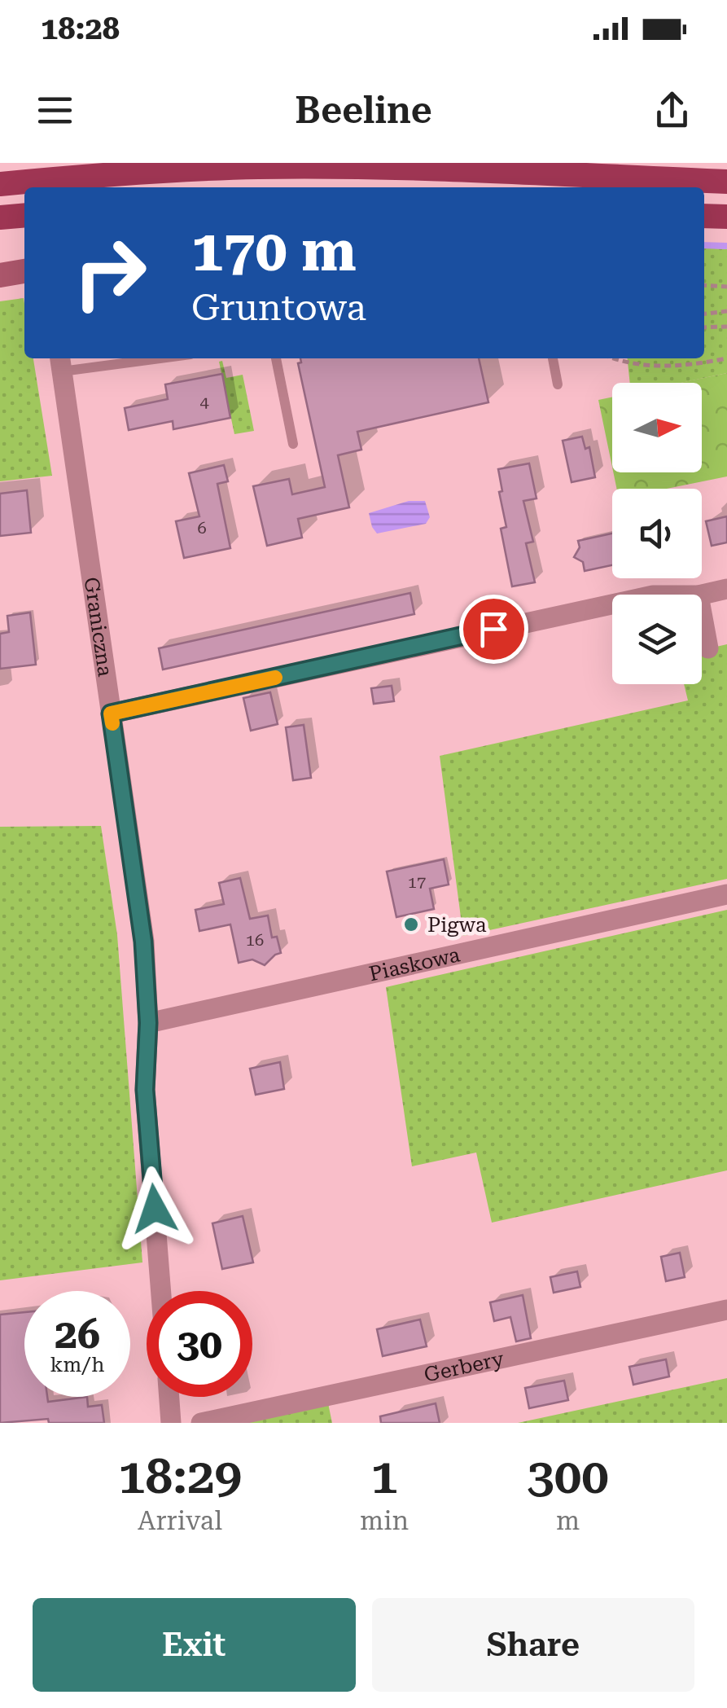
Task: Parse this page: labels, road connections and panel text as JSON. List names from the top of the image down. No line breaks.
{"streets":{"street":["Graniczna","Piaskowa","Gerbery"]},"crossings":[["Graniczna","Piaskowa"]],"places":["Pigwa"],"house_numbers":["4","6","17","16"],"north":"right","page":{"status":"18:28","header":"Beeline","turn":["170 m","Gruntowa"],"speed":"26 km/h","limit":"30","eta":["18:29","Arrival","1","min","300","m"],"buttons":["Exit","Share"]}}
